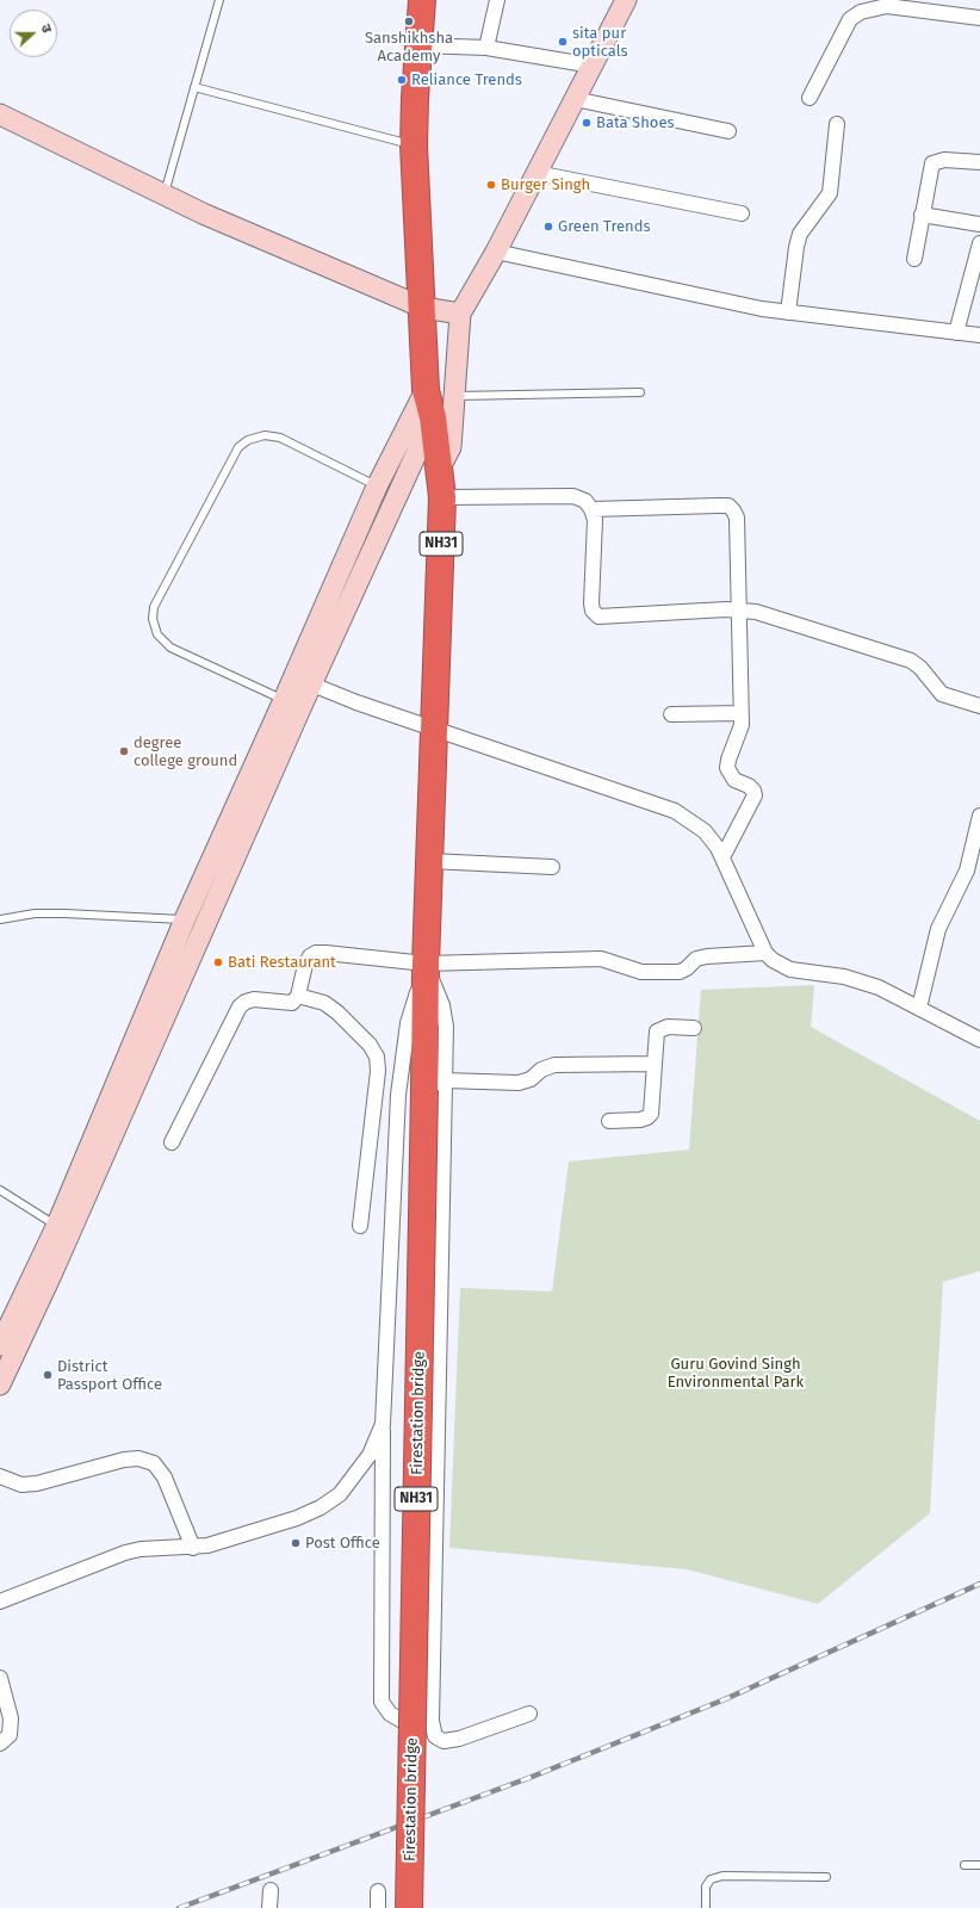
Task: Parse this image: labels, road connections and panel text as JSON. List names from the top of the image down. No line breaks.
{"streets":{"highway":["NH31","Firestation bridge"]},"crossings":[["NH31","Firestation bridge"]],"parks":["Guru Govind Singh Environmental Park"],"places":["Sanshikhsha Academy","sita pur opticals","Reliance Trends","Bata Shoes","Burger Singh","Green Trends","degree college ground","Bati Restaurant","District Passport Office","Post Office"],"north":"right"}
